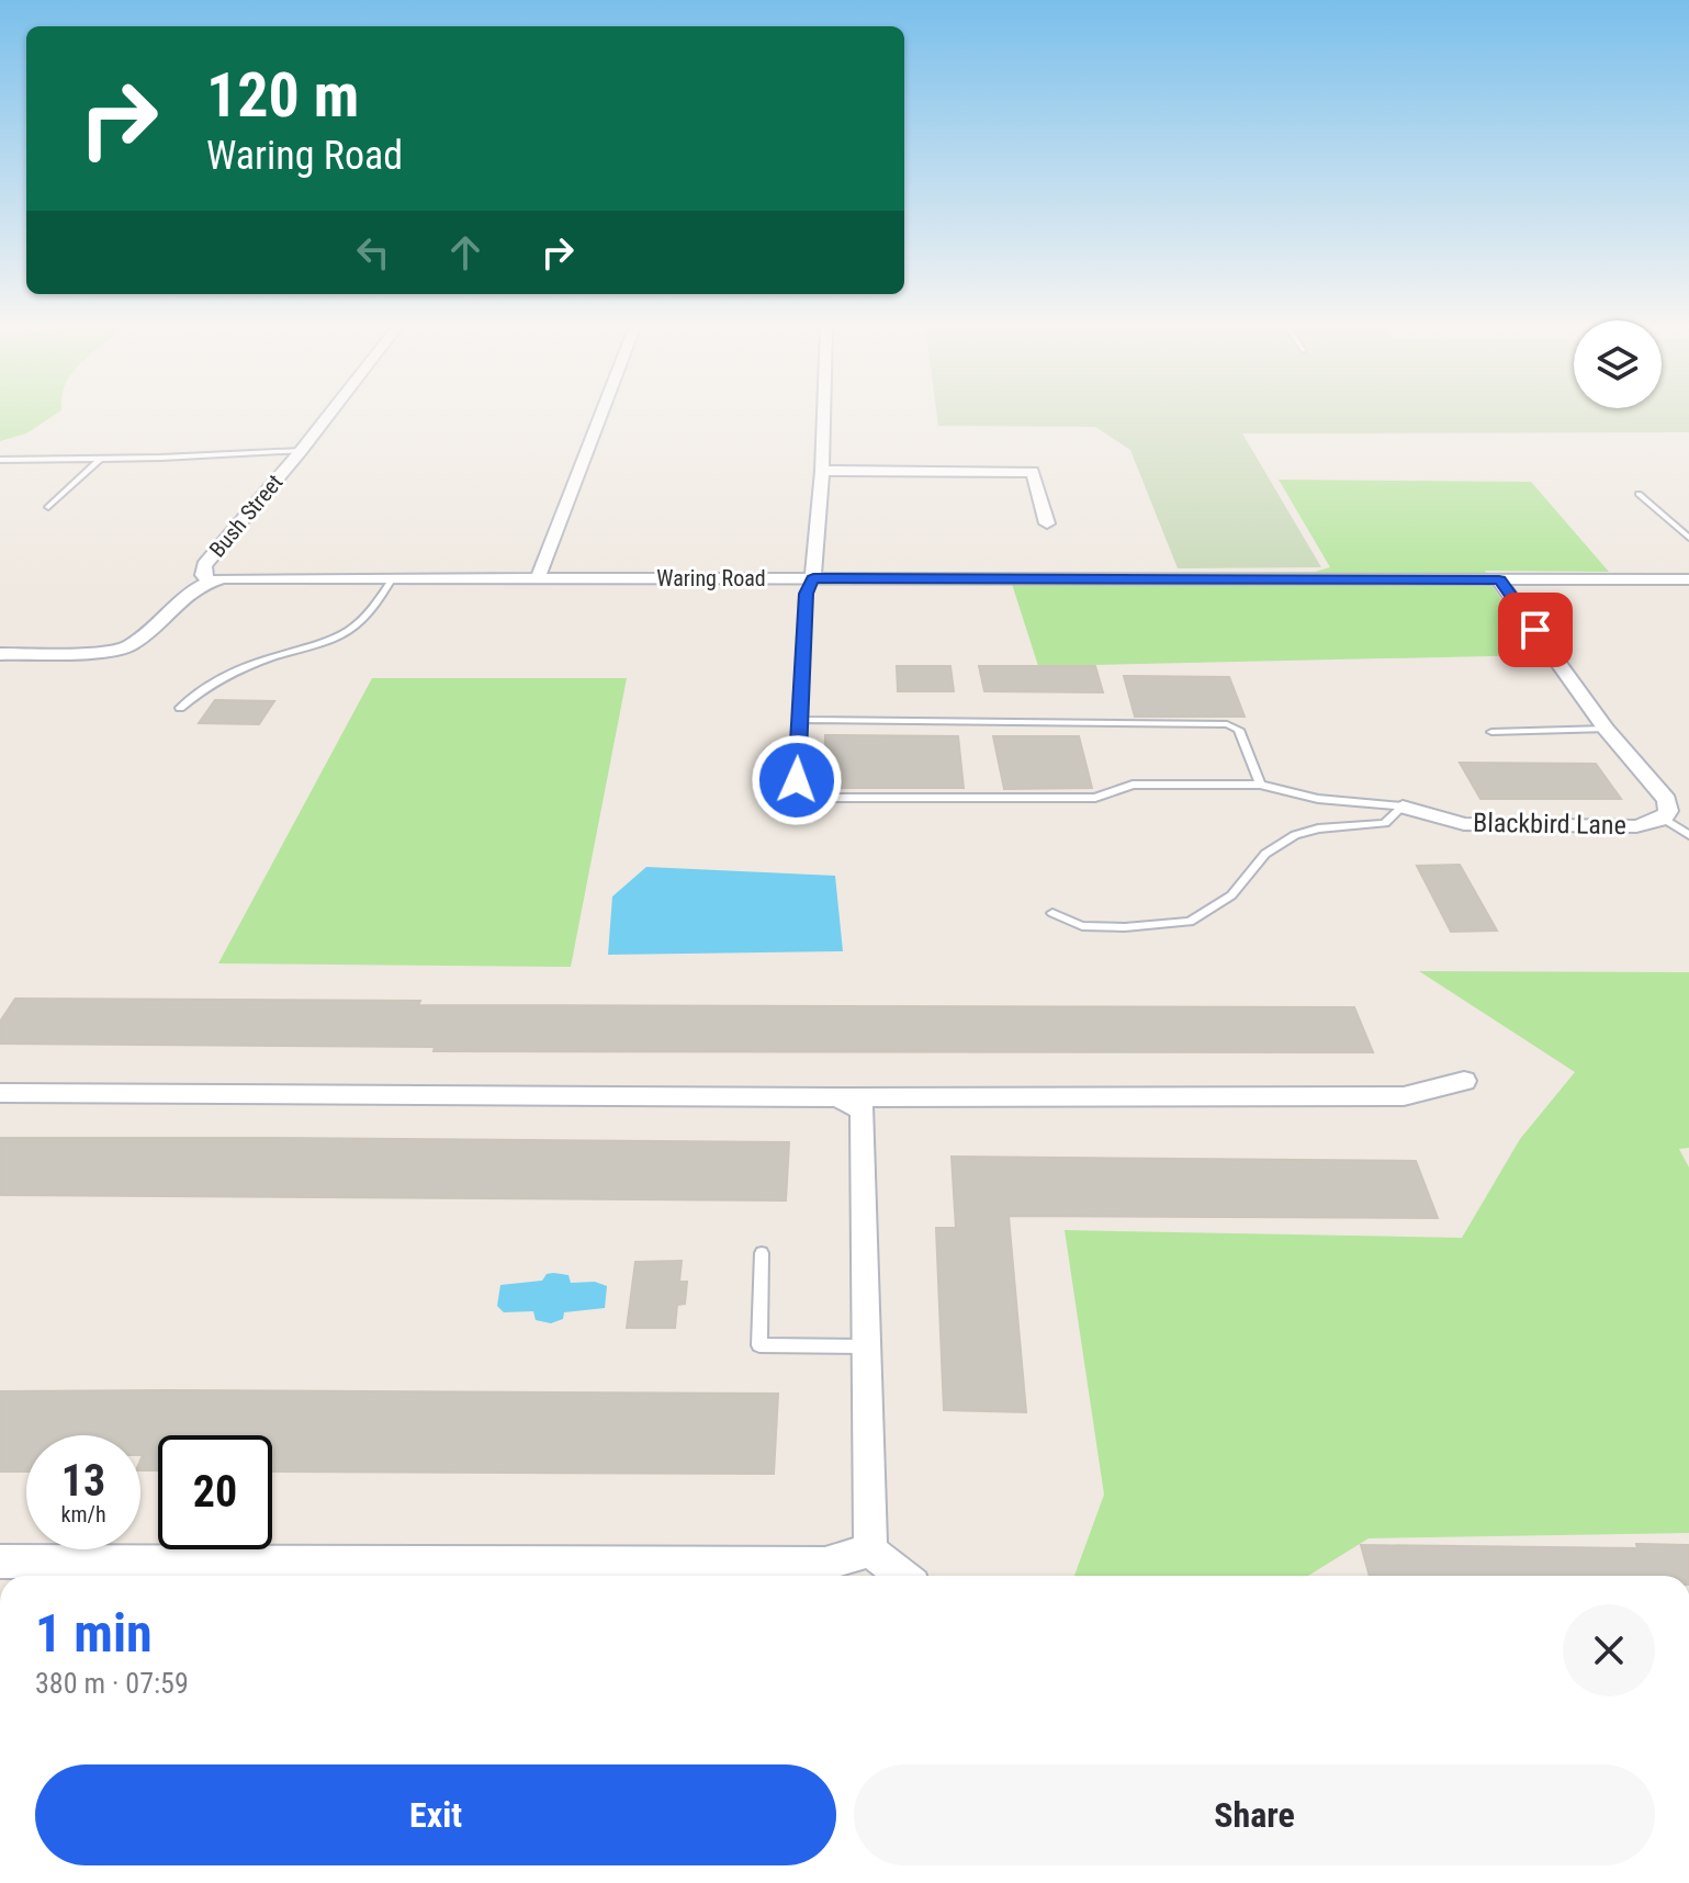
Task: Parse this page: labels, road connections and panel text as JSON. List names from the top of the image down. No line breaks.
{"streets":{"street":["Bush Street","Waring Road","Blackbird Lane"]},"crossings":[["Bush Street","Waring Road"],["Waring Road","Blackbird Lane"]],"page":{"turn":["120 m","Waring Road"],"speed":"13 km/h","limit":"20","heading":["1 min","380 m · 07:59"],"buttons":["Exit","Share"]}}
